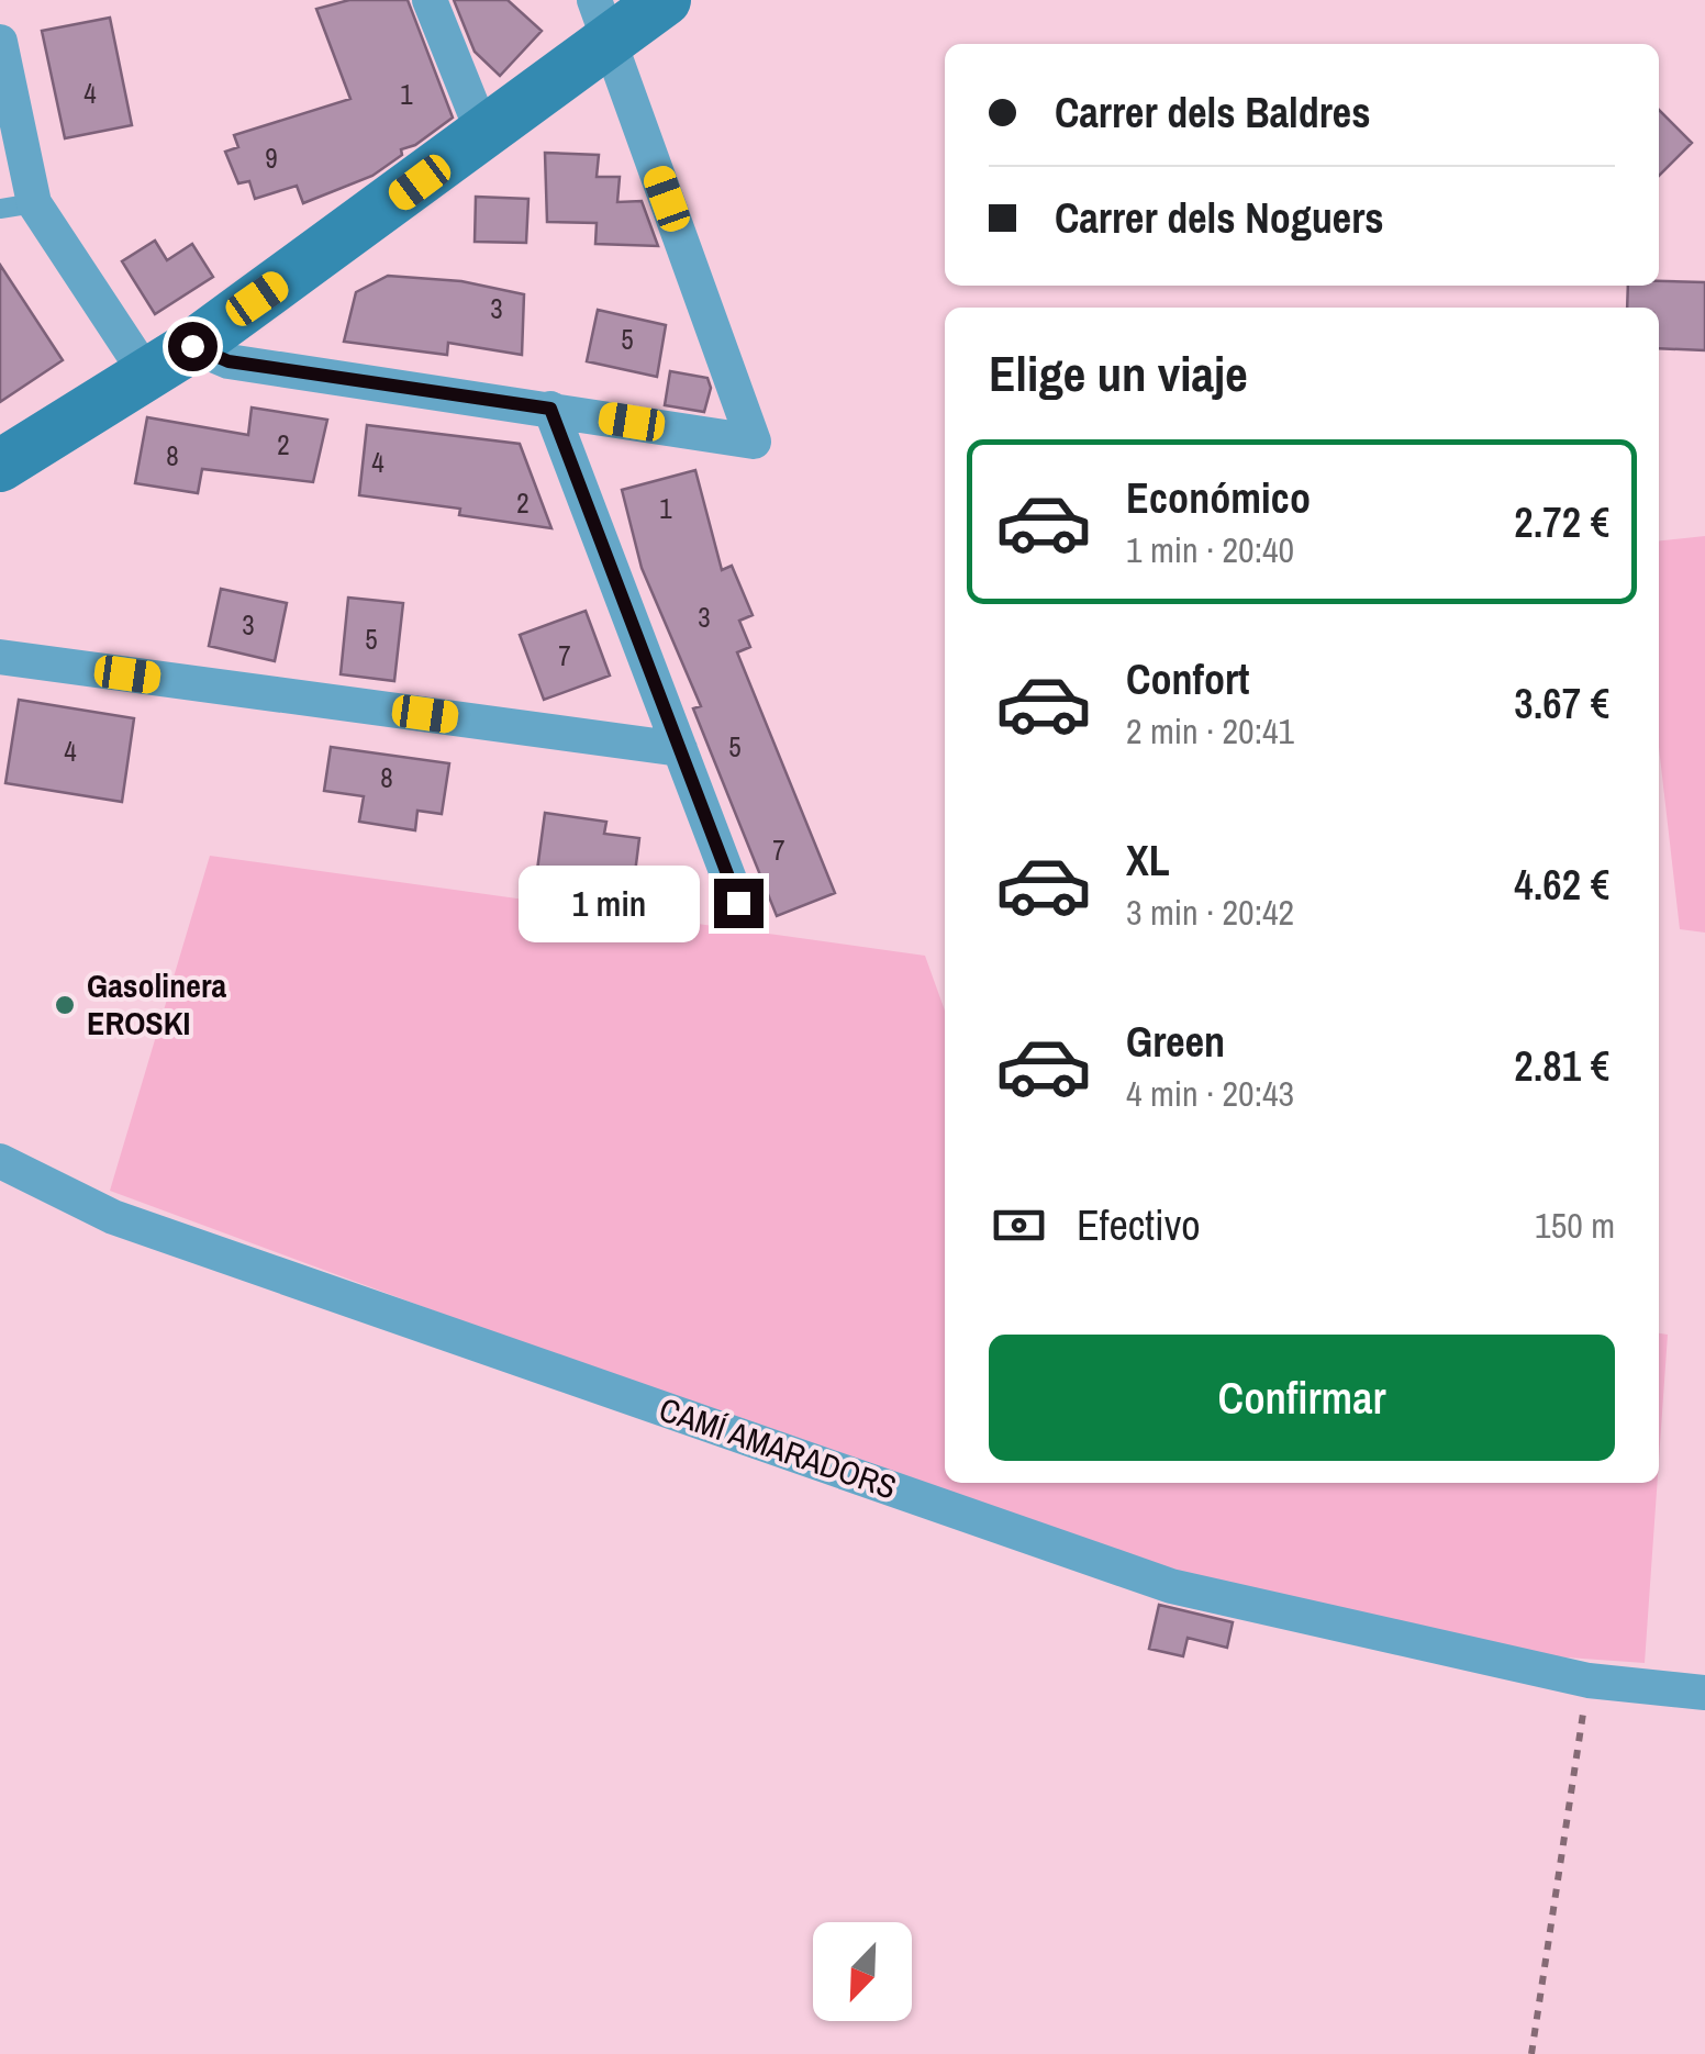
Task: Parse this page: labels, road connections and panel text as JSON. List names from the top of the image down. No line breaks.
{"streets":{"street":["CAMÍ AMARADORS"]},"places":["Gasolinera EROSKI"],"house_numbers":["4","1","9","3","5","2","8","4","2","1","3","3","5","7","5","4","8","7"],"north":"bottom left","page":{"banner":["Carrer dels Baldres","Carrer dels Noguers"],"heading":"Elige un viaje","list":[{"name":"Económico","note":"1 min · 20:40","value":"2.72 €"},{"name":"Confort","note":"2 min · 20:41","value":"3.67 €"},{"name":"XL","note":"3 min · 20:42","value":"4.62 €"},{"name":"Green","note":"4 min · 20:43","value":"2.81 €"}],"bubble":"1 min","pay":["Efectivo","150 m"],"buttons":"Confirmar"}}
